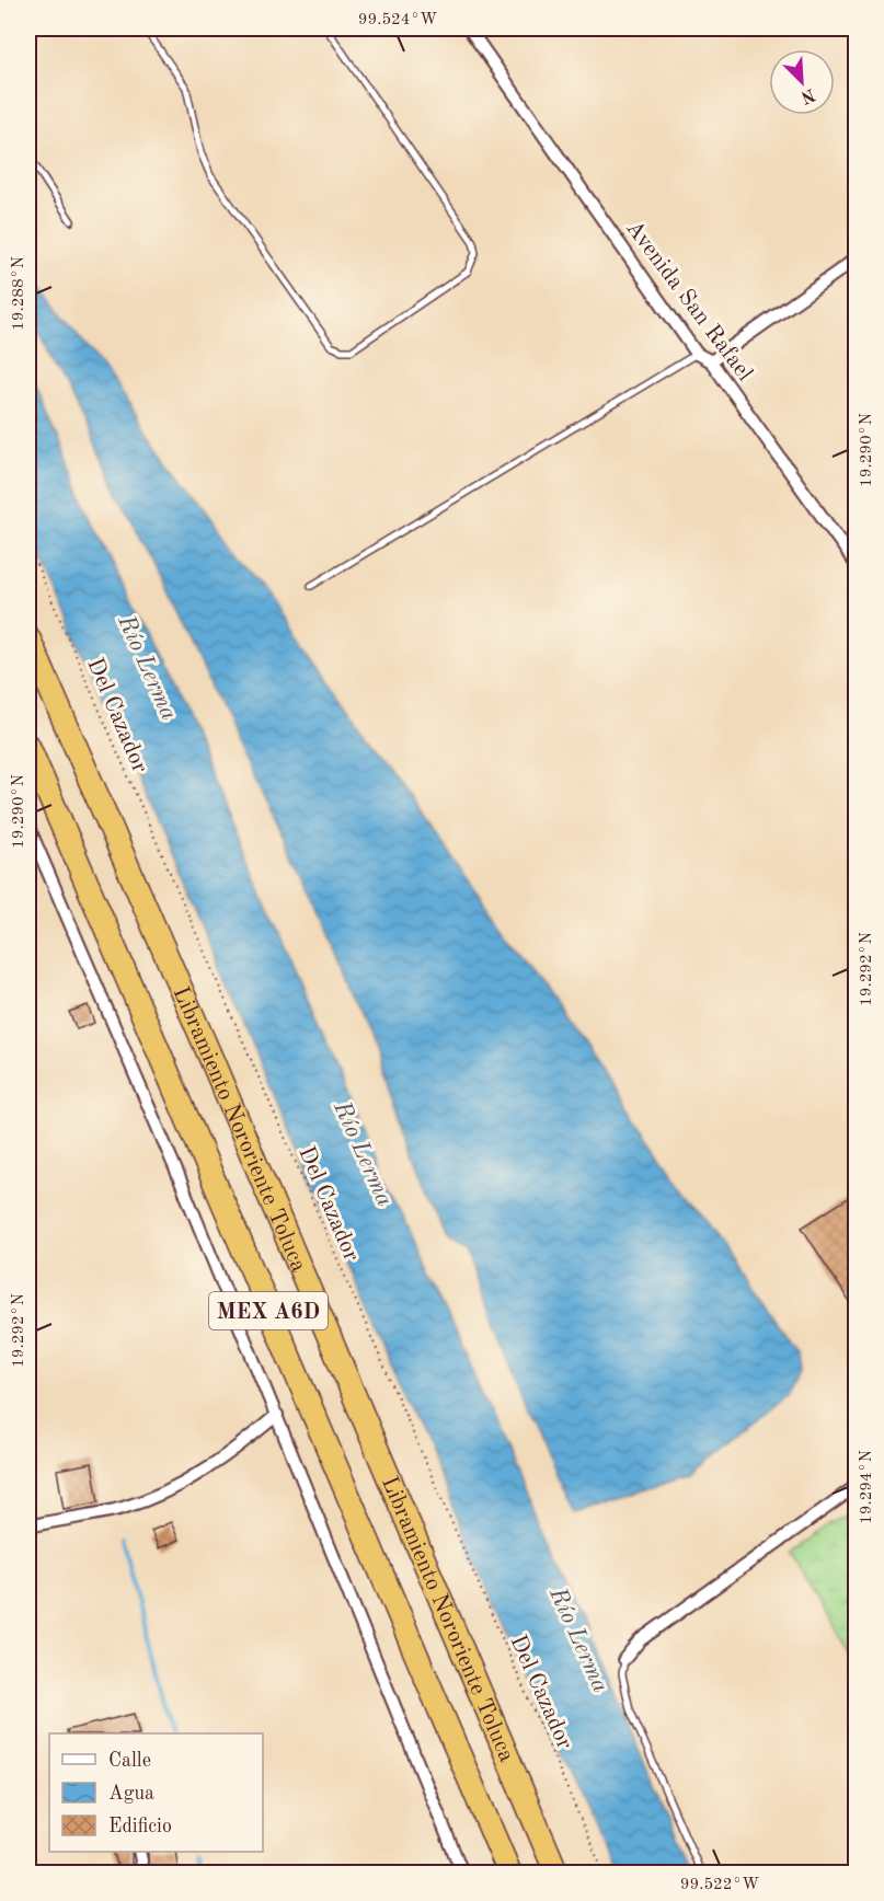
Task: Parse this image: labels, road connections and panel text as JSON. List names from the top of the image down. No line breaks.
{"streets":{"highway":["Libramiento Nororiente Toluca","MEX A6D"],"street":["Avenida San Rafael"],"path":["Del Cazador"]},"water":["Río Lerma"],"legend":["Calle","Agua","Edificio"],"north":"bottom right","coordinates":["99.524°W","19.288°N","19.290°N","19.292°N","19.294°N","99.522°W"]}
